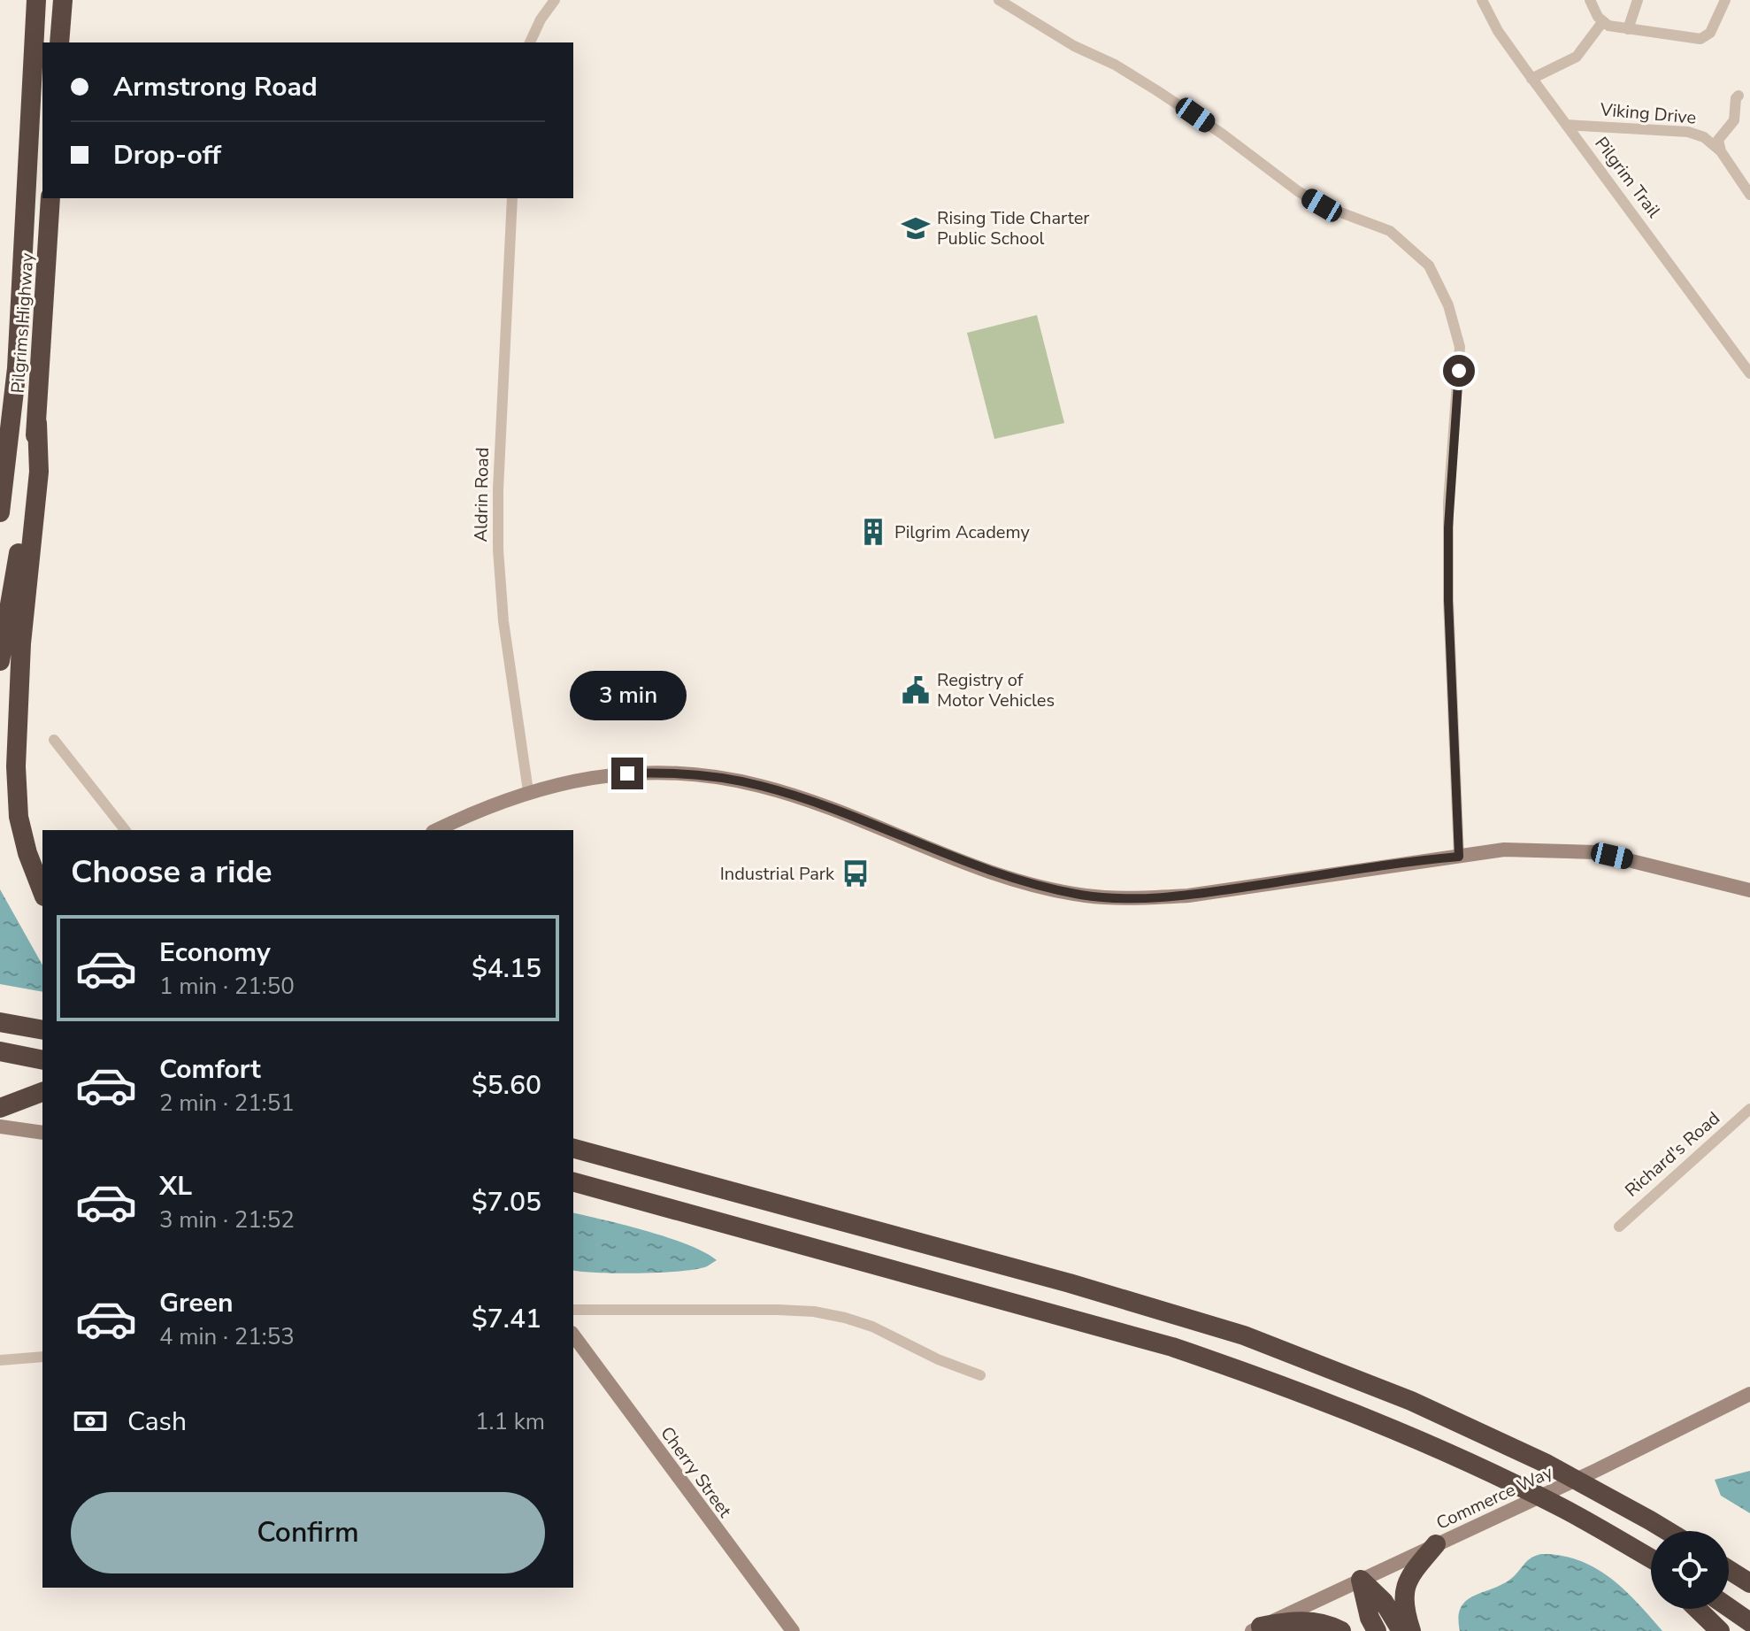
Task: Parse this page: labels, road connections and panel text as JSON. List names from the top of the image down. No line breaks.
{"streets":{"highway":["Pilgrims Highway"],"street":["Viking Drive","Pilgrim Trail","Aldrin Road","Richard's Road","Cherry Street","Commerce Way"]},"crossings":[["Viking Drive","Pilgrim Trail"]],"places":{"school or university":["Rising Tide Charter Public School"],"building":["Pilgrim Academy"],"public building":["Registry of Motor Vehicles"],"bus stop":["Industrial Park"]},"page":{"banner":["Armstrong Road","Drop-off"],"bubble":"3 min","heading":"Choose a ride","list":[{"name":"Economy","note":"1 min · 21:50","value":"$4.15"},{"name":"Comfort","note":"2 min · 21:51","value":"$5.60"},{"name":"XL","note":"3 min · 21:52","value":"$7.05"},{"name":"Green","note":"4 min · 21:53","value":"$7.41"}],"pay":["Cash","1.1 km"],"buttons":"Confirm"}}
